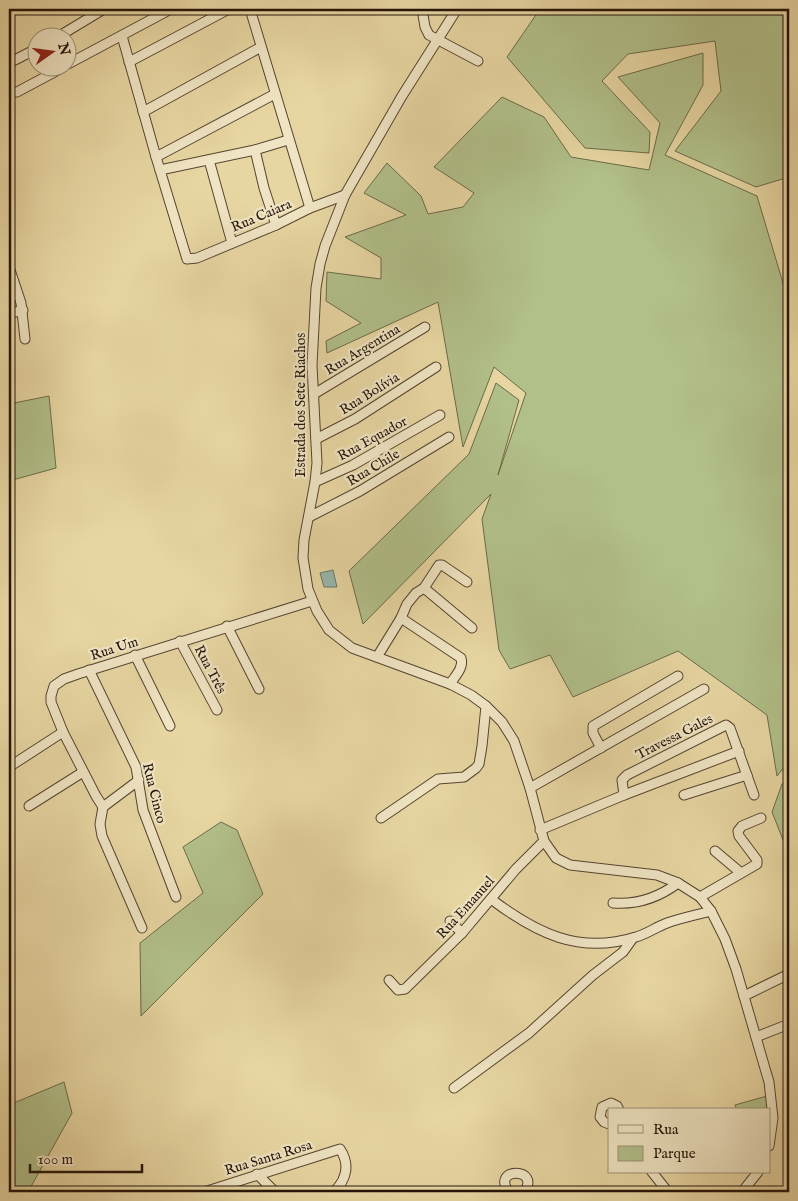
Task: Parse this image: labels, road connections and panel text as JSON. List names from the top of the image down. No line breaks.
{"streets":{"street":["Rua Caiara","Rua Argentina","Rua Bolívia","Estrada dos Sete Riachos","Rua Equador","Rua Chile","Rua Um","Rua Três","Travessa Gales","Rua Cinco","Rua Emanuel","Rua Santa Rosa"]},"crossings":[["Rua Caiara","Estrada dos Sete Riachos"],["Rua Argentina","Estrada dos Sete Riachos"],["Rua Bolívia","Estrada dos Sete Riachos"],["Estrada dos Sete Riachos","Rua Equador"],["Estrada dos Sete Riachos","Rua Chile"],["Estrada dos Sete Riachos","Rua Um"],["Estrada dos Sete Riachos","Rua Emanuel"],["Rua Um","Rua Três"],["Rua Um","Rua Cinco"]],"legend":["Rua","Parque"],"scale_bar":"100 m","north":"right"}
